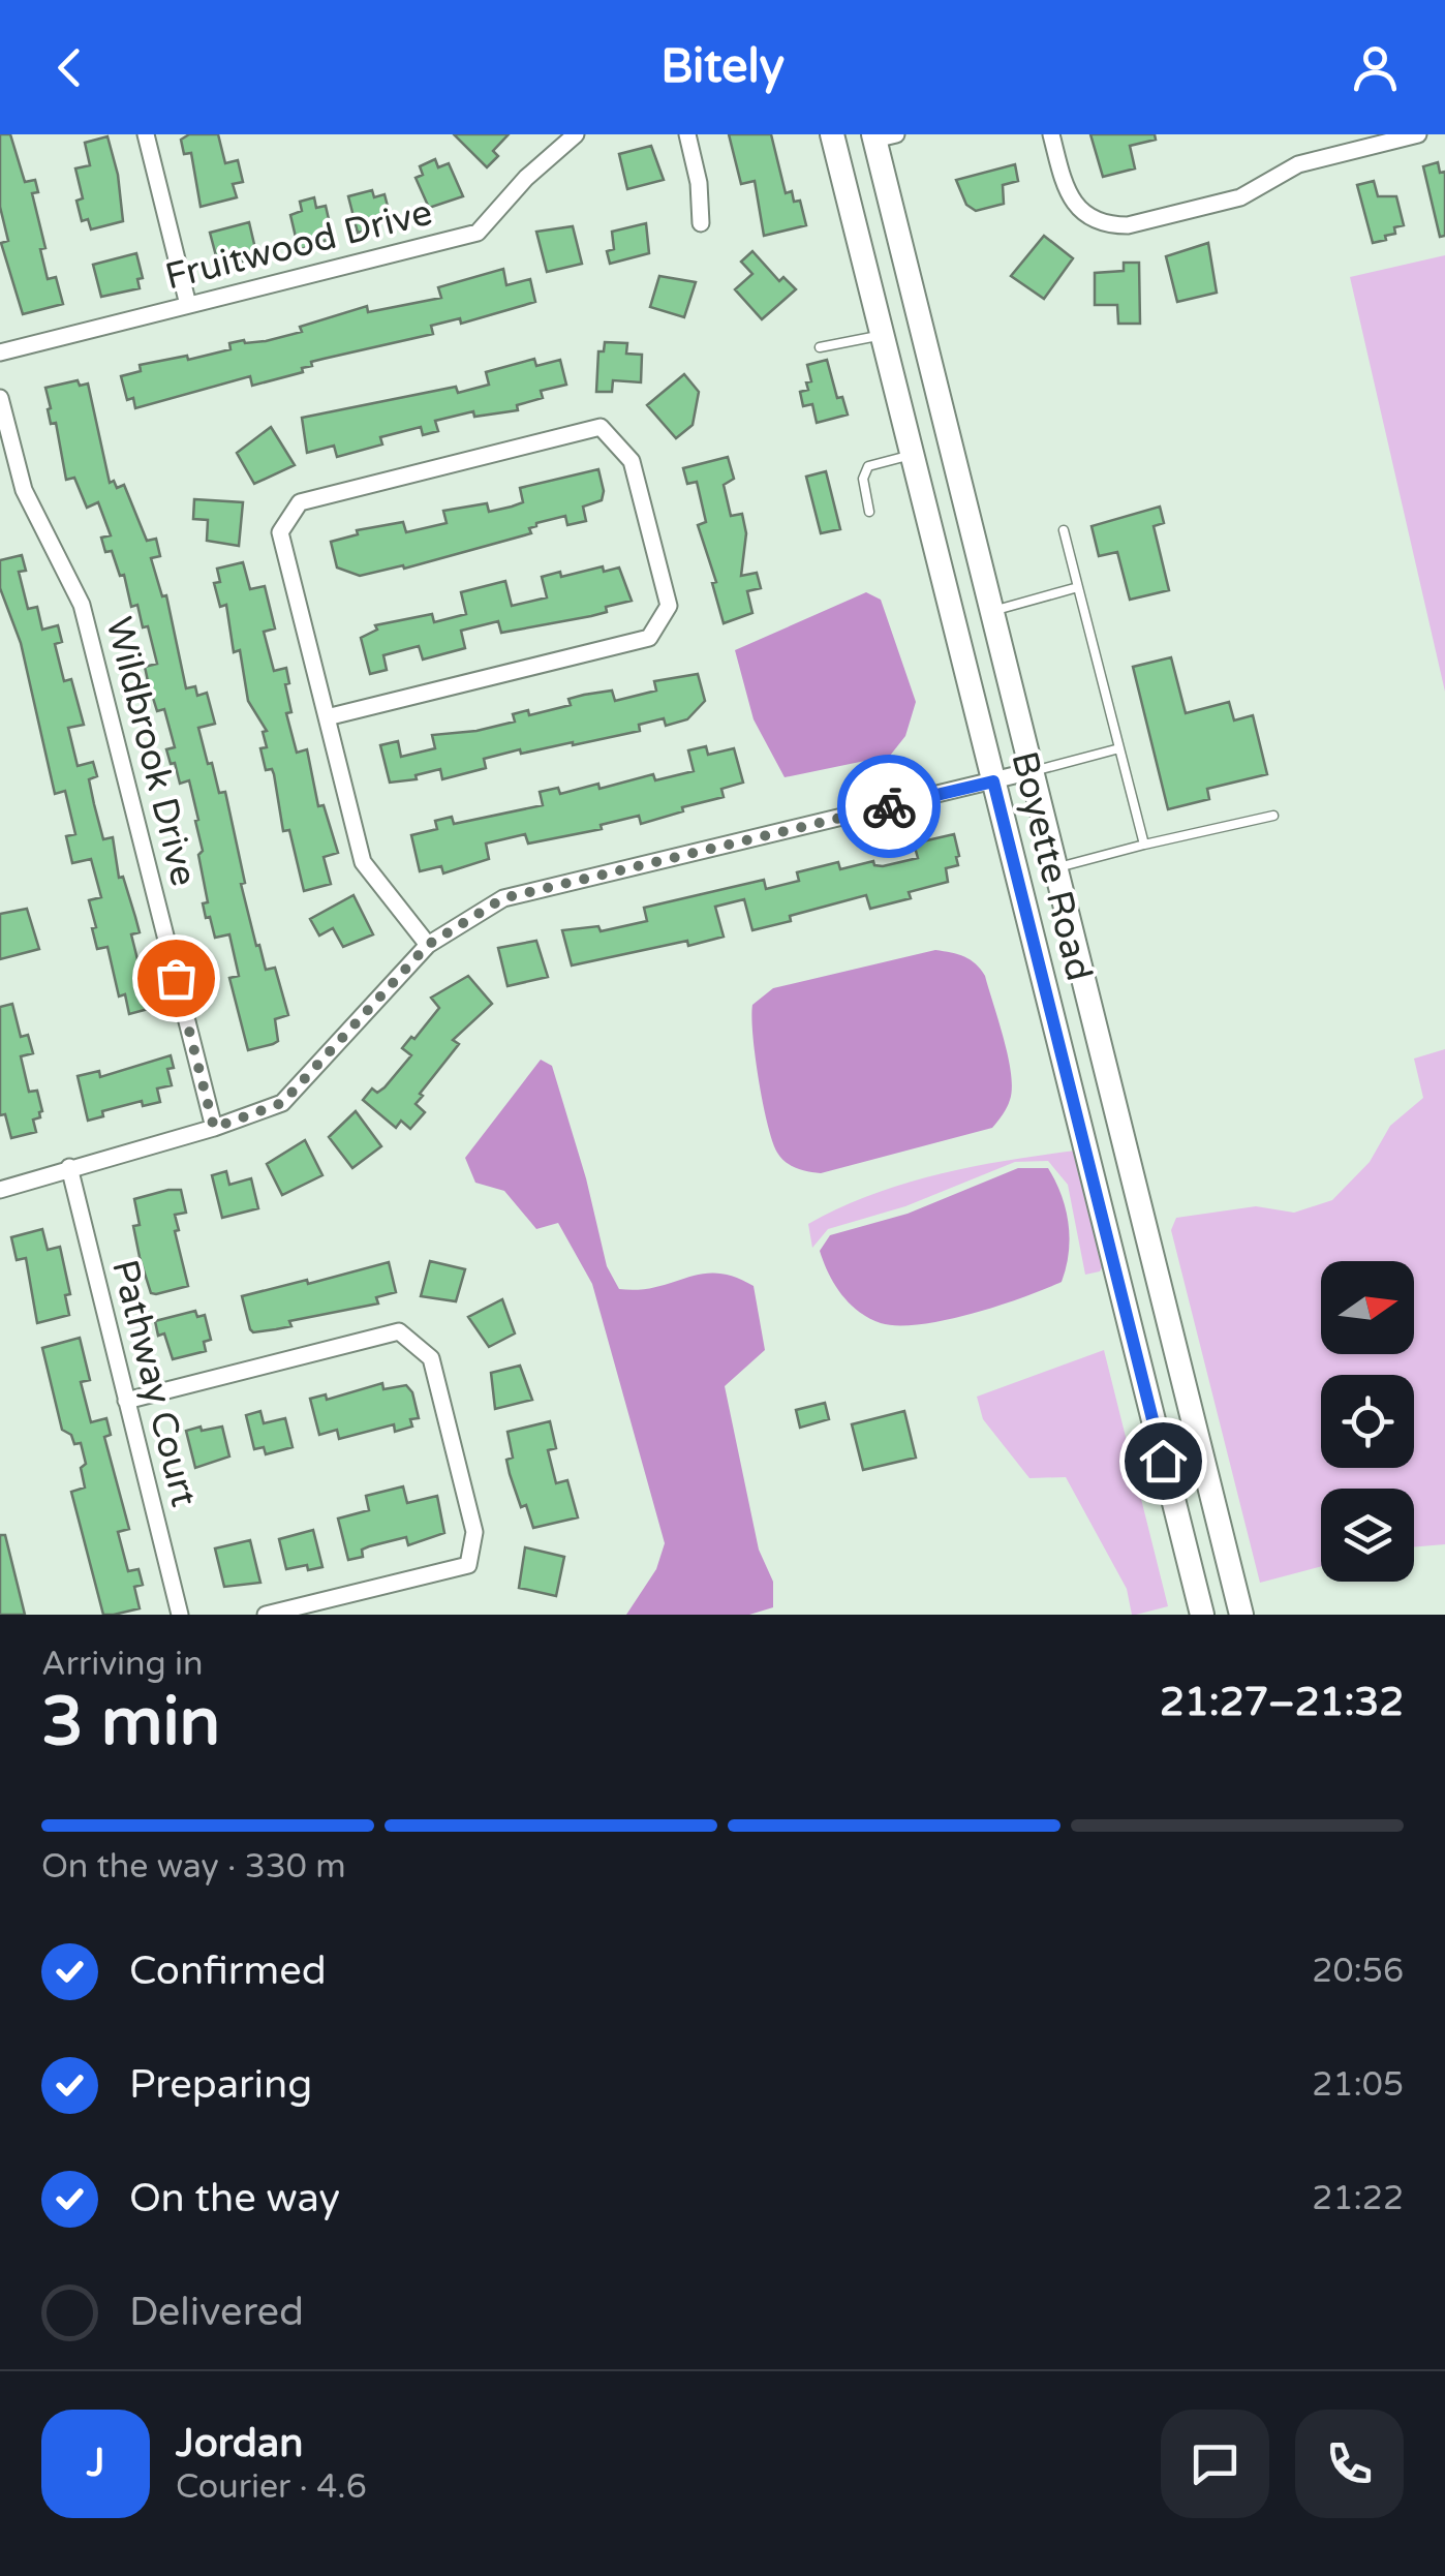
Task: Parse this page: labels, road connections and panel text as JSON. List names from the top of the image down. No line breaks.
{"streets":{"main road":["Boyette Road"],"street":["Fruitwood Drive","Wildbrook Drive","Pathway Court"]},"north":"right","page":{"header":"Bitely","heading":["3 min","Arriving in","21:27–21:32"],"panel":["Jordan","Courier · 4.6"],"bar":"On the way · 330 m","list":[["Confirmed","20:56"],["Preparing","21:05"],["On the way","21:22"],"Delivered"],"round":"J"}}
